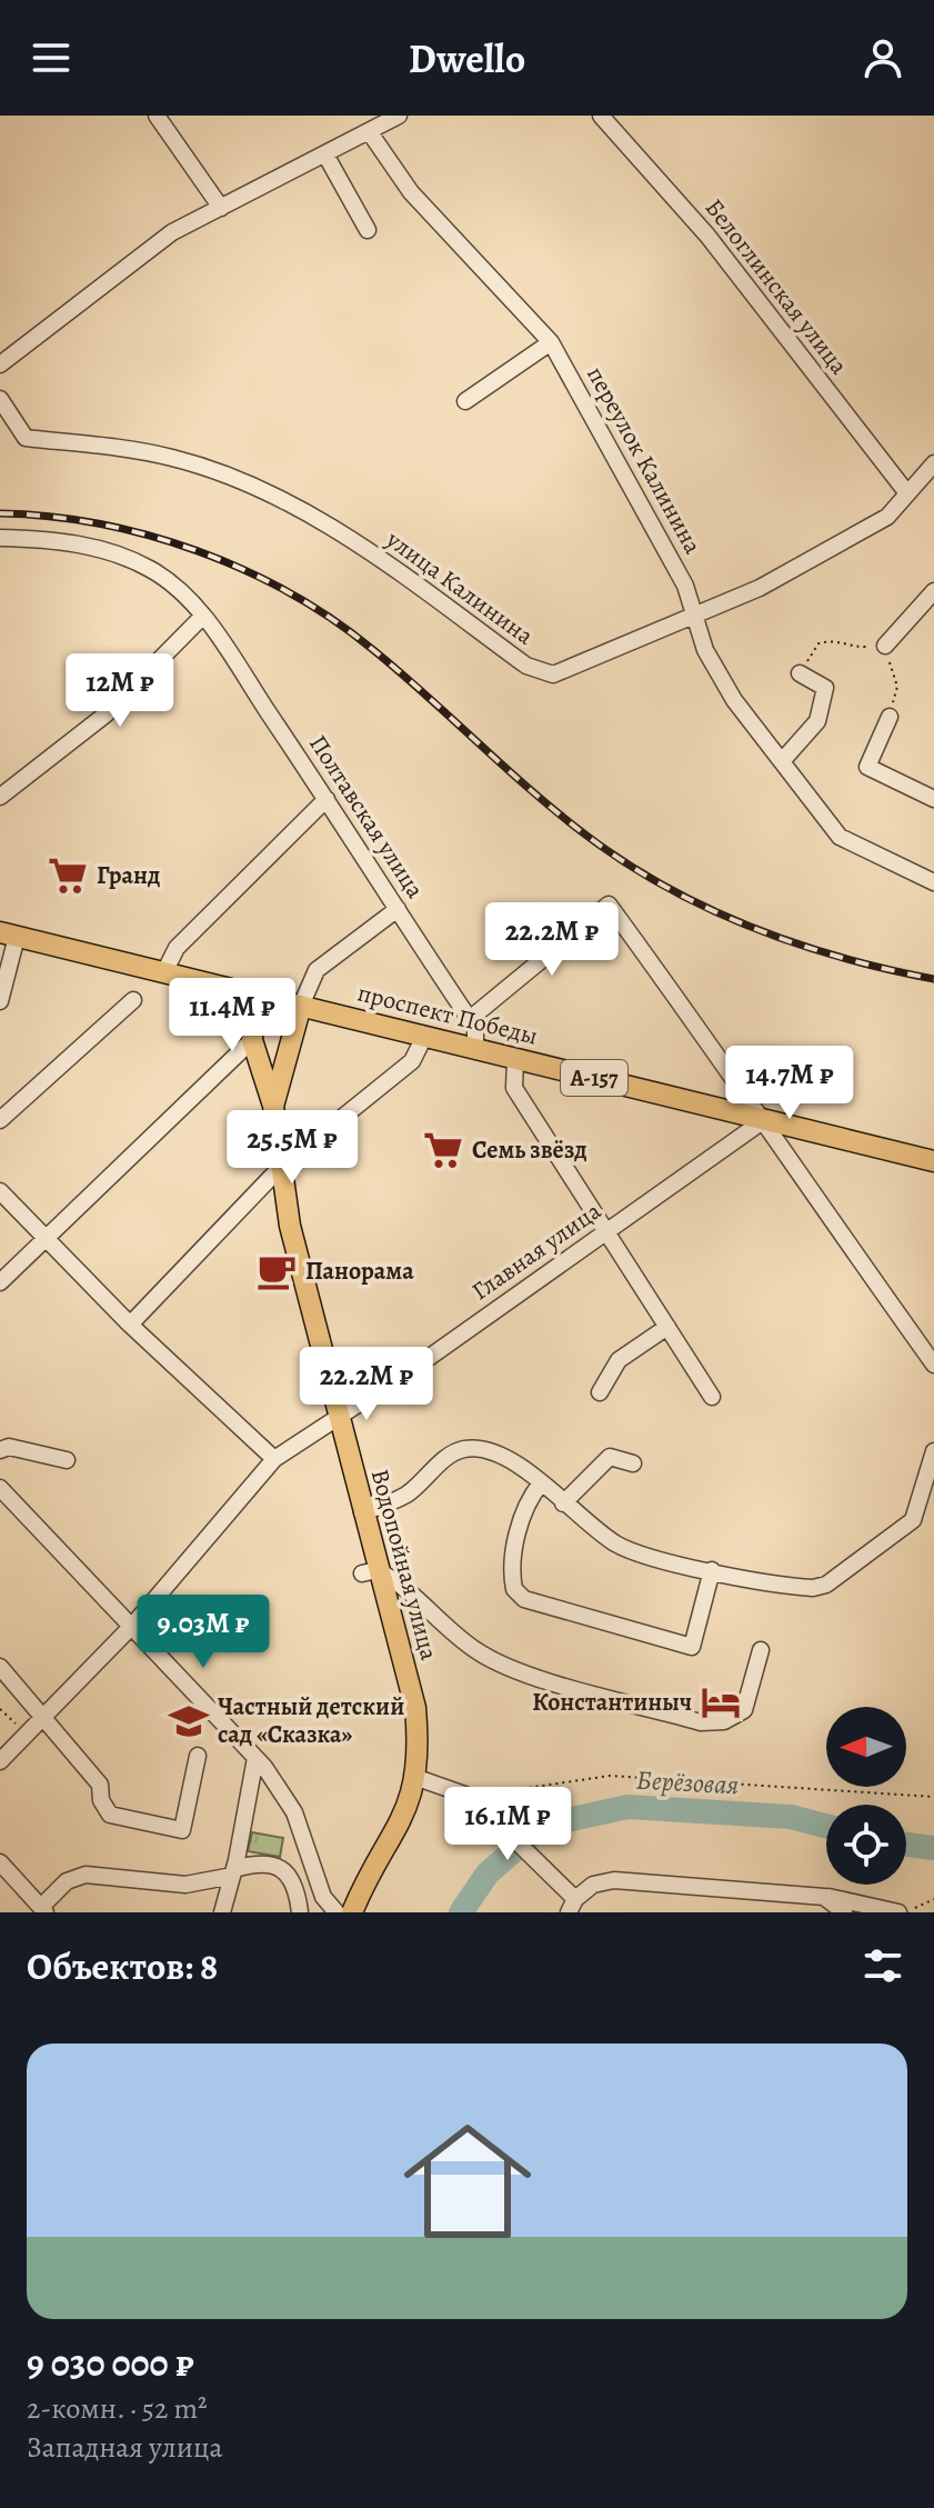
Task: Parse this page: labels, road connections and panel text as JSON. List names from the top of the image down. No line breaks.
{"streets":{"main road":["проспект Победы","А-157","Водопойная улица"],"street":["Белоглинская улица","переулок Калинина","улица Калинина","Полтавская улица","Главная улица"]},"crossings":[["Белоглинская улица","улица Калинина"],["переулок Калинина","улица Калинина"],["Полтавская улица","проспект Победы"],["проспект Победы","Главная улица"],["проспект Победы","Водопойная улица"],["Главная улица","Водопойная улица"]],"water":["Берёзовая"],"places":{"supermarket":["Гранд","Семь звёзд"],"cafe":["Панорама"],"hotel":["Константиныч"],"school or university":["Частный детский сад «Сказка»"]},"north":"left","page":{"header":"Dwello","price":["12M ₽","22.2M ₽","11.4M ₽","14.7M ₽","25.5M ₽","22.2M ₽","9.03M ₽","16.1M ₽"],"heading":"Объектов: 8","list":[{"name":"9 030 000 ₽","note":"2-комн. · 52 m² · Западная улица"}]}}
